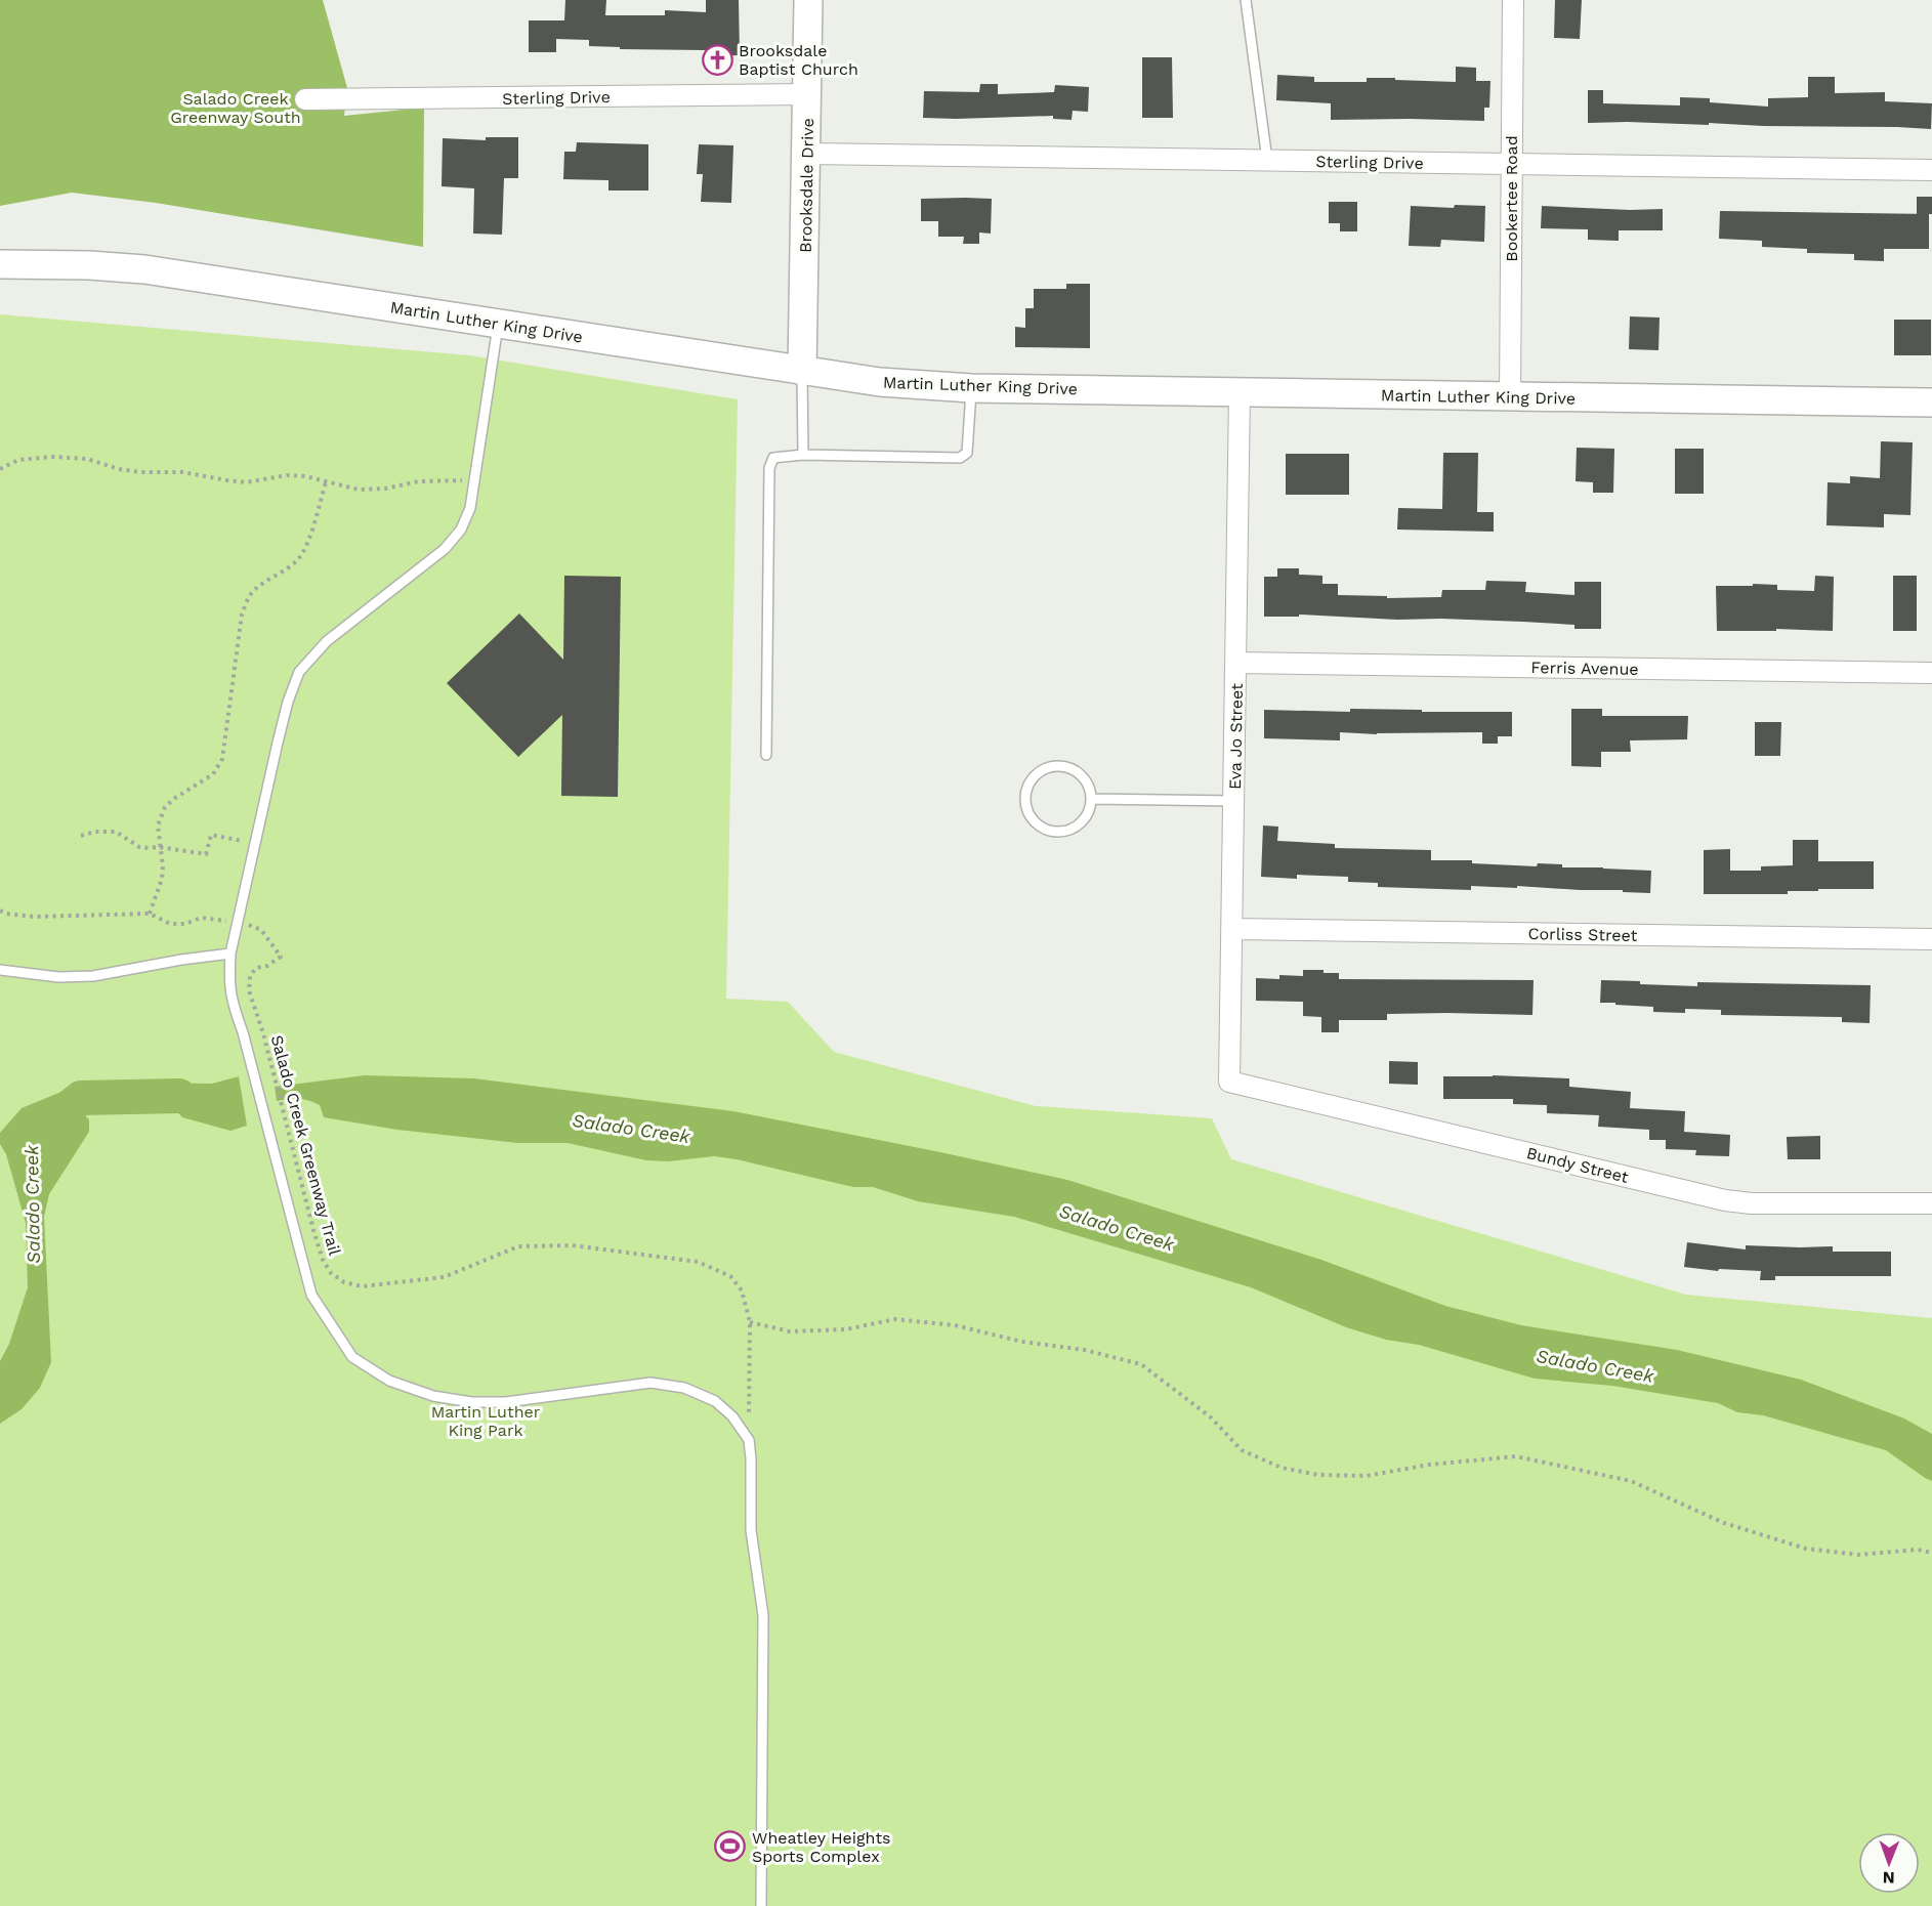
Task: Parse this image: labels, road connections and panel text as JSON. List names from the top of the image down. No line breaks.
{"streets":{"main road":["Brooksdale Drive","Martin Luther King Drive"],"street":["Sterling Drive","Bookertee Road","Ferris Avenue","Eva Jo Street","Corliss Street","Bundy Street"],"path":["Salado Creek Greenway Trail"]},"crossings":[["Sterling Drive","Brooksdale Drive"],["Sterling Drive","Bookertee Road"],["Brooksdale Drive","Martin Luther King Drive"],["Bookertee Road","Martin Luther King Drive"],["Martin Luther King Drive","Eva Jo Street"],["Ferris Avenue","Eva Jo Street"],["Eva Jo Street","Corliss Street"],["Eva Jo Street","Bundy Street"]],"water":["Salado Creek"],"parks":["Salado Creek Greenway South","Martin Luther King Park"],"places":{"church":["Brooksdale Baptist Church"],"sports":["Wheatley Heights Sports Complex"]},"north":"bottom"}
